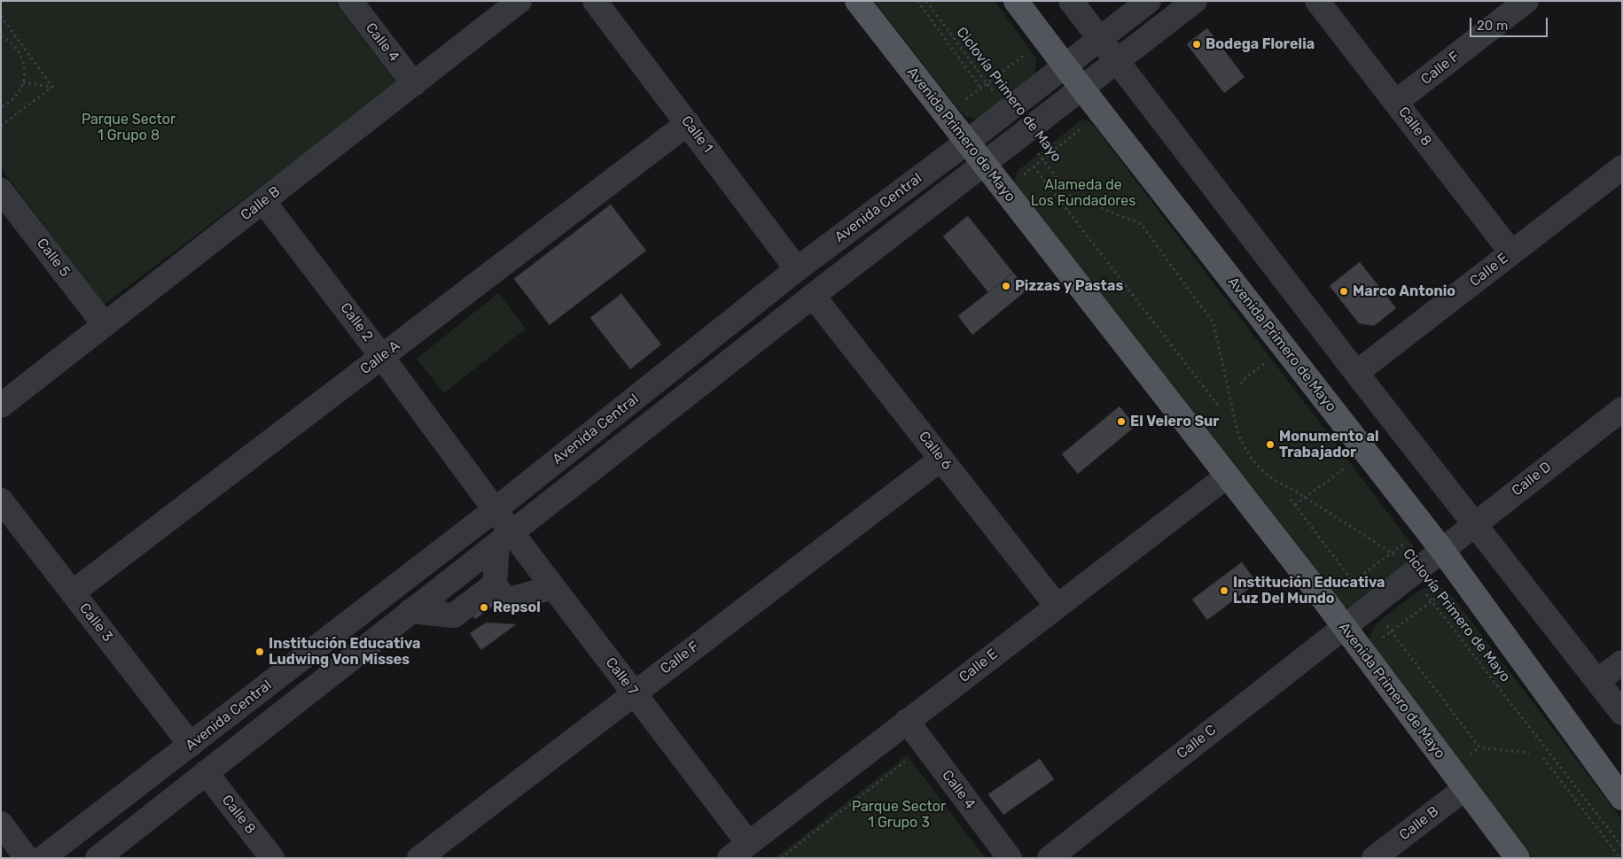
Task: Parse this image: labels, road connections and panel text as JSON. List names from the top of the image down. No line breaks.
{"streets":{"main road":["Avenida Primero de Mayo"],"street":["Calle 4","Calle F","Calle 8","Calle 1","Calle B","Avenida Central","Calle 5","Calle E","Calle 2","Calle A","Calle 6","Calle D","Calle 3","Calle 7","Calle C"],"path":["Ciclovía Primero de Mayo"]},"crossings":[["Calle 4","Calle B"],["Calle 4","Calle E"],["Calle F","Calle 8"],["Calle F","Calle 6"],["Calle F","Calle 7"],["Ciclovía Primero de Mayo","Avenida Central"],["Ciclovía Primero de Mayo","Calle D"],["Ciclovía Primero de Mayo","Calle C"],["Calle 8","Avenida Central"],["Calle 8","Calle E"],["Calle 1","Avenida Central"],["Calle 1","Calle A"],["Avenida Primero de Mayo","Calle B"],["Avenida Primero de Mayo","Avenida Central"],["Avenida Primero de Mayo","Calle E"],["Avenida Primero de Mayo","Calle D"],["Avenida Primero de Mayo","Calle C"],["Calle B","Calle 5"],["Calle B","Calle 2"],["Avenida Central","Calle 2"],["Avenida Central","Calle 6"],["Avenida Central","Calle 3"],["Avenida Central","Calle 7"],["Calle E","Calle 6"],["Calle E","Calle 7"],["Calle 2","Calle A"],["Calle 2","Calle 7"],["Calle A","Calle 3"],["Calle D","Calle C"]],"parks":["Parque Sector 1 Grupo 8","Alameda de Los Fundadores","Parque Sector 1 Grupo 3"],"places":["Bodega Florelia","Pizzas y Pastas","Marco Antonio","El Velero Sur","Monumento al Trabajador","Institución Educativa Luz Del Mundo","Repsol","Institución Educativa Ludwing Von Misses"],"scale_bar":"20 m"}
